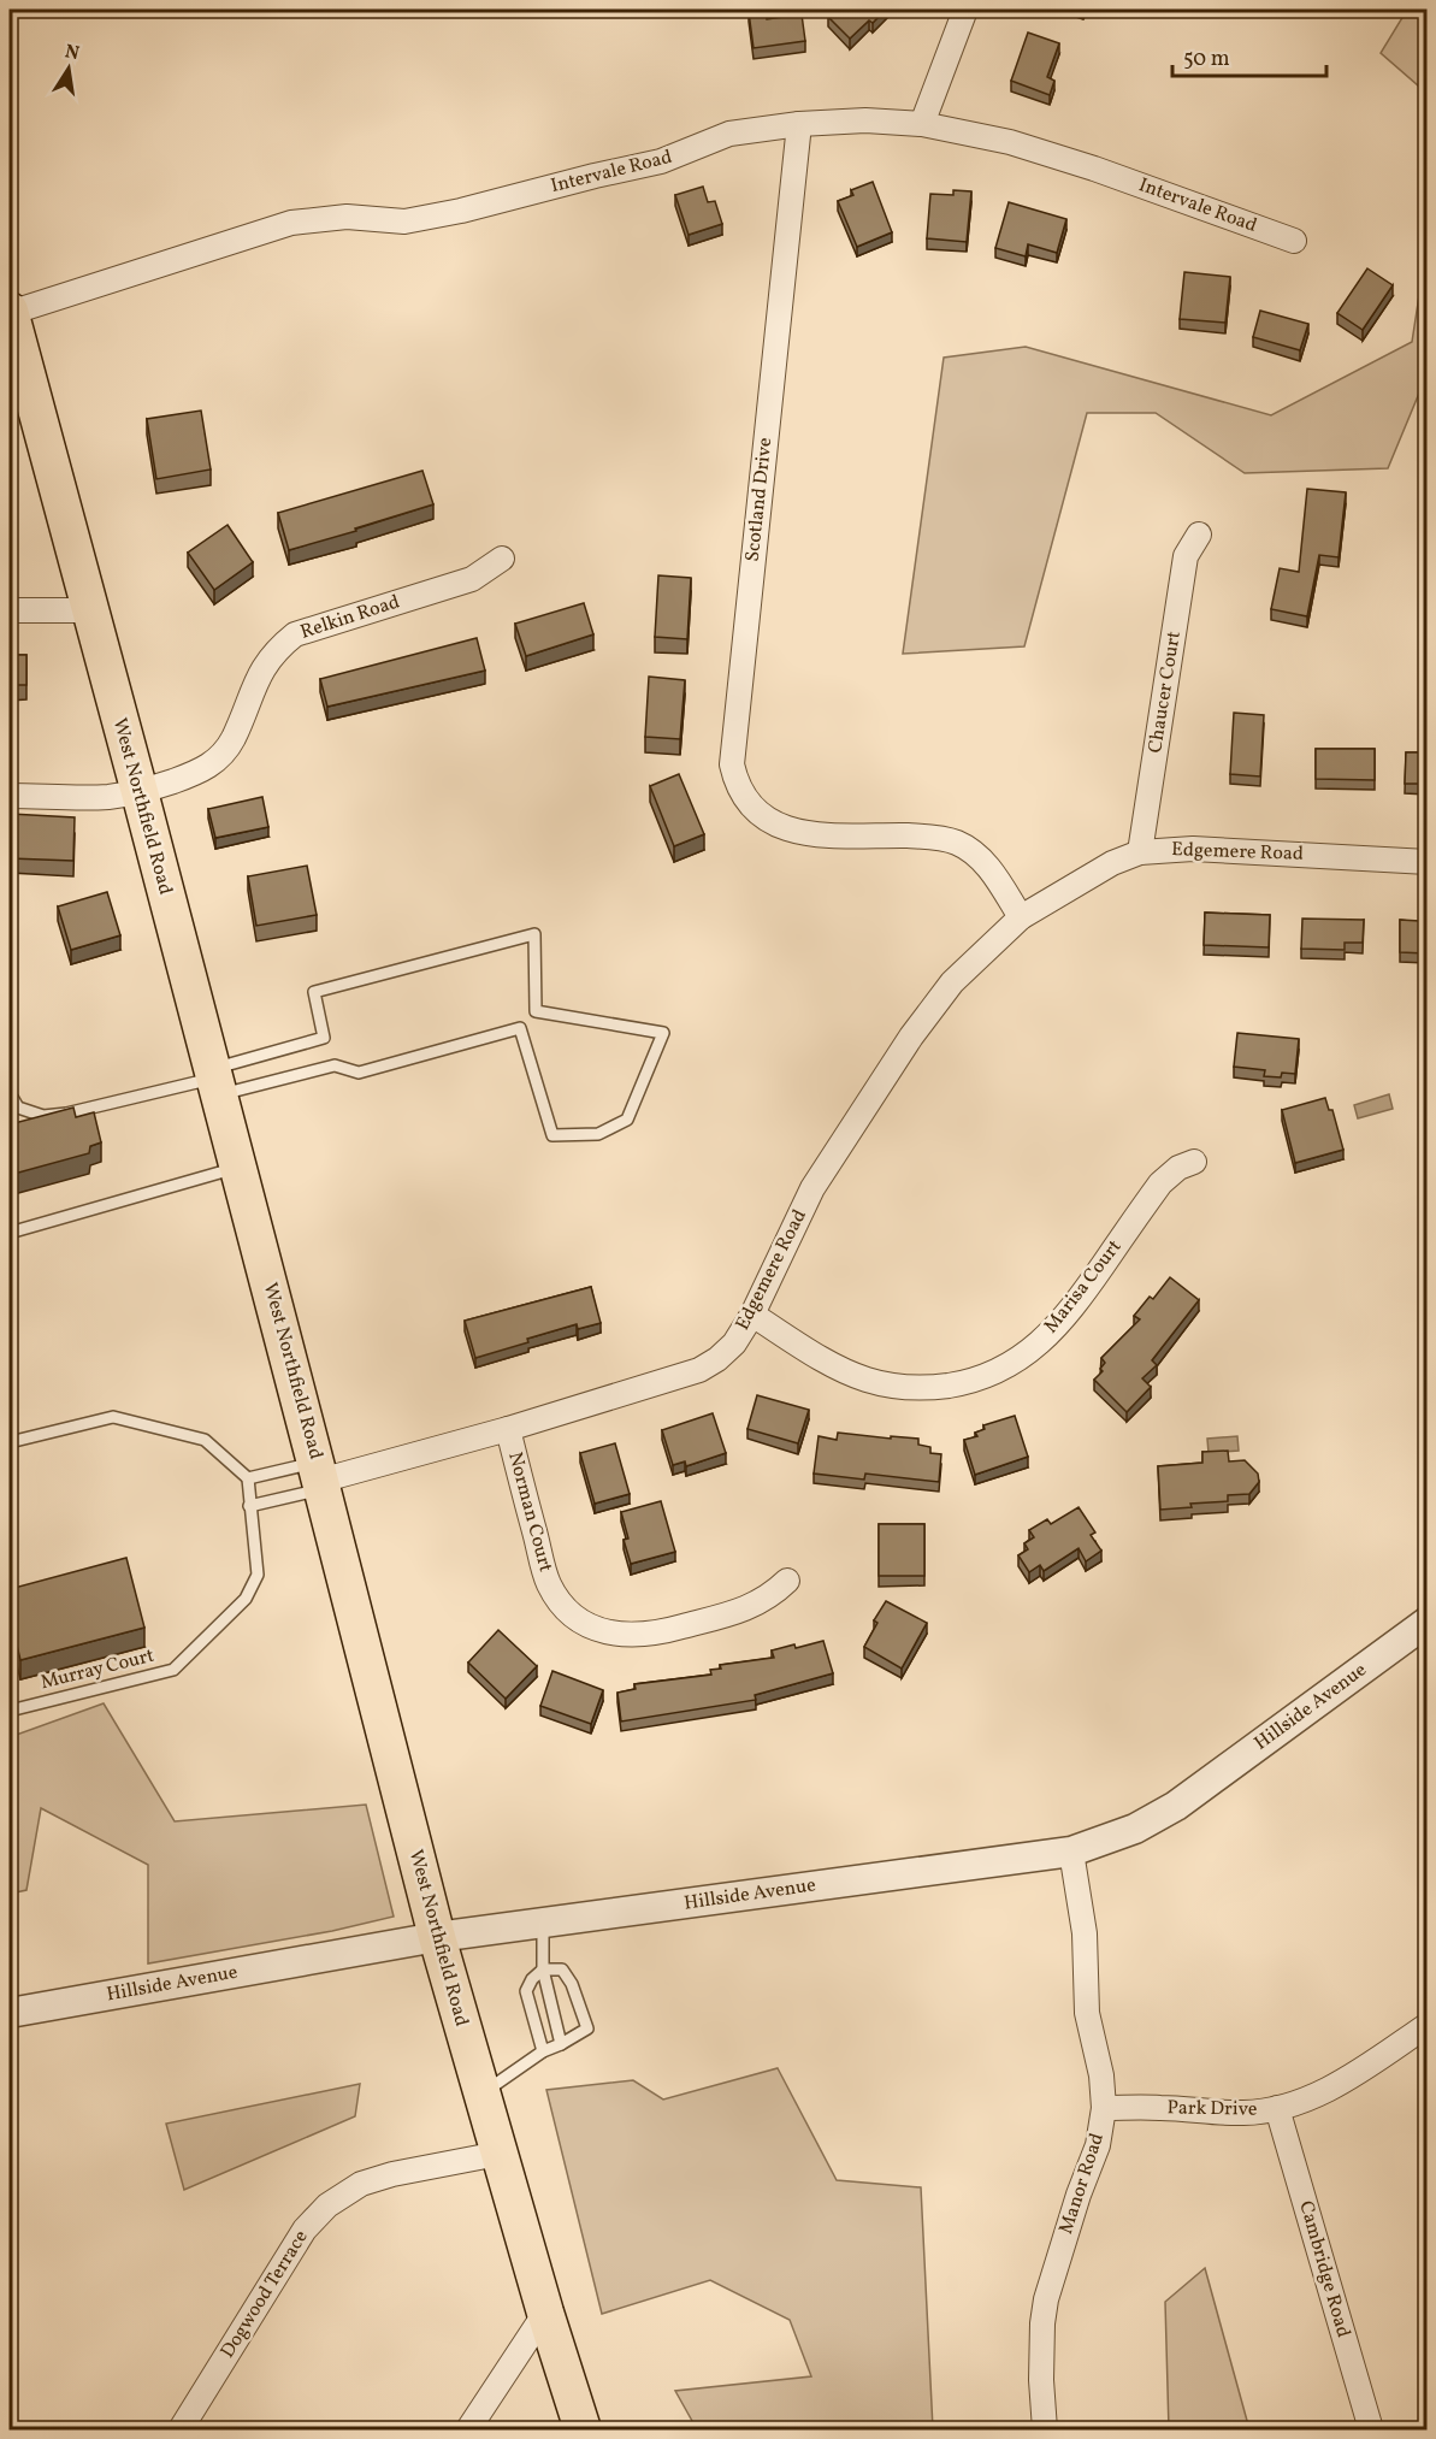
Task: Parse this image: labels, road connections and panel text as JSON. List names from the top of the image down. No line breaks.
{"streets":{"main road":["West Northfield Road"],"street":["Intervale Road","Scotland Drive","Relkin Road","Chaucer Court","Edgemere Road","Marisa Court","Norman Court","Hillside Avenue","Park Drive","Manor Road","Cambridge Road","Dogwood Terrace"],"lane":["Murray Court"]},"crossings":[["Intervale Road","Scotland Drive"],["Intervale Road","West Northfield Road"],["Scotland Drive","Edgemere Road"],["Relkin Road","West Northfield Road"],["Chaucer Court","Edgemere Road"],["West Northfield Road","Edgemere Road"],["West Northfield Road","Hillside Avenue"],["West Northfield Road","Dogwood Terrace"],["Edgemere Road","Marisa Court"],["Edgemere Road","Norman Court"],["Hillside Avenue","Manor Road"],["Park Drive","Manor Road"],["Park Drive","Cambridge Road"]],"scale_bar":"50 m","north":"top"}
